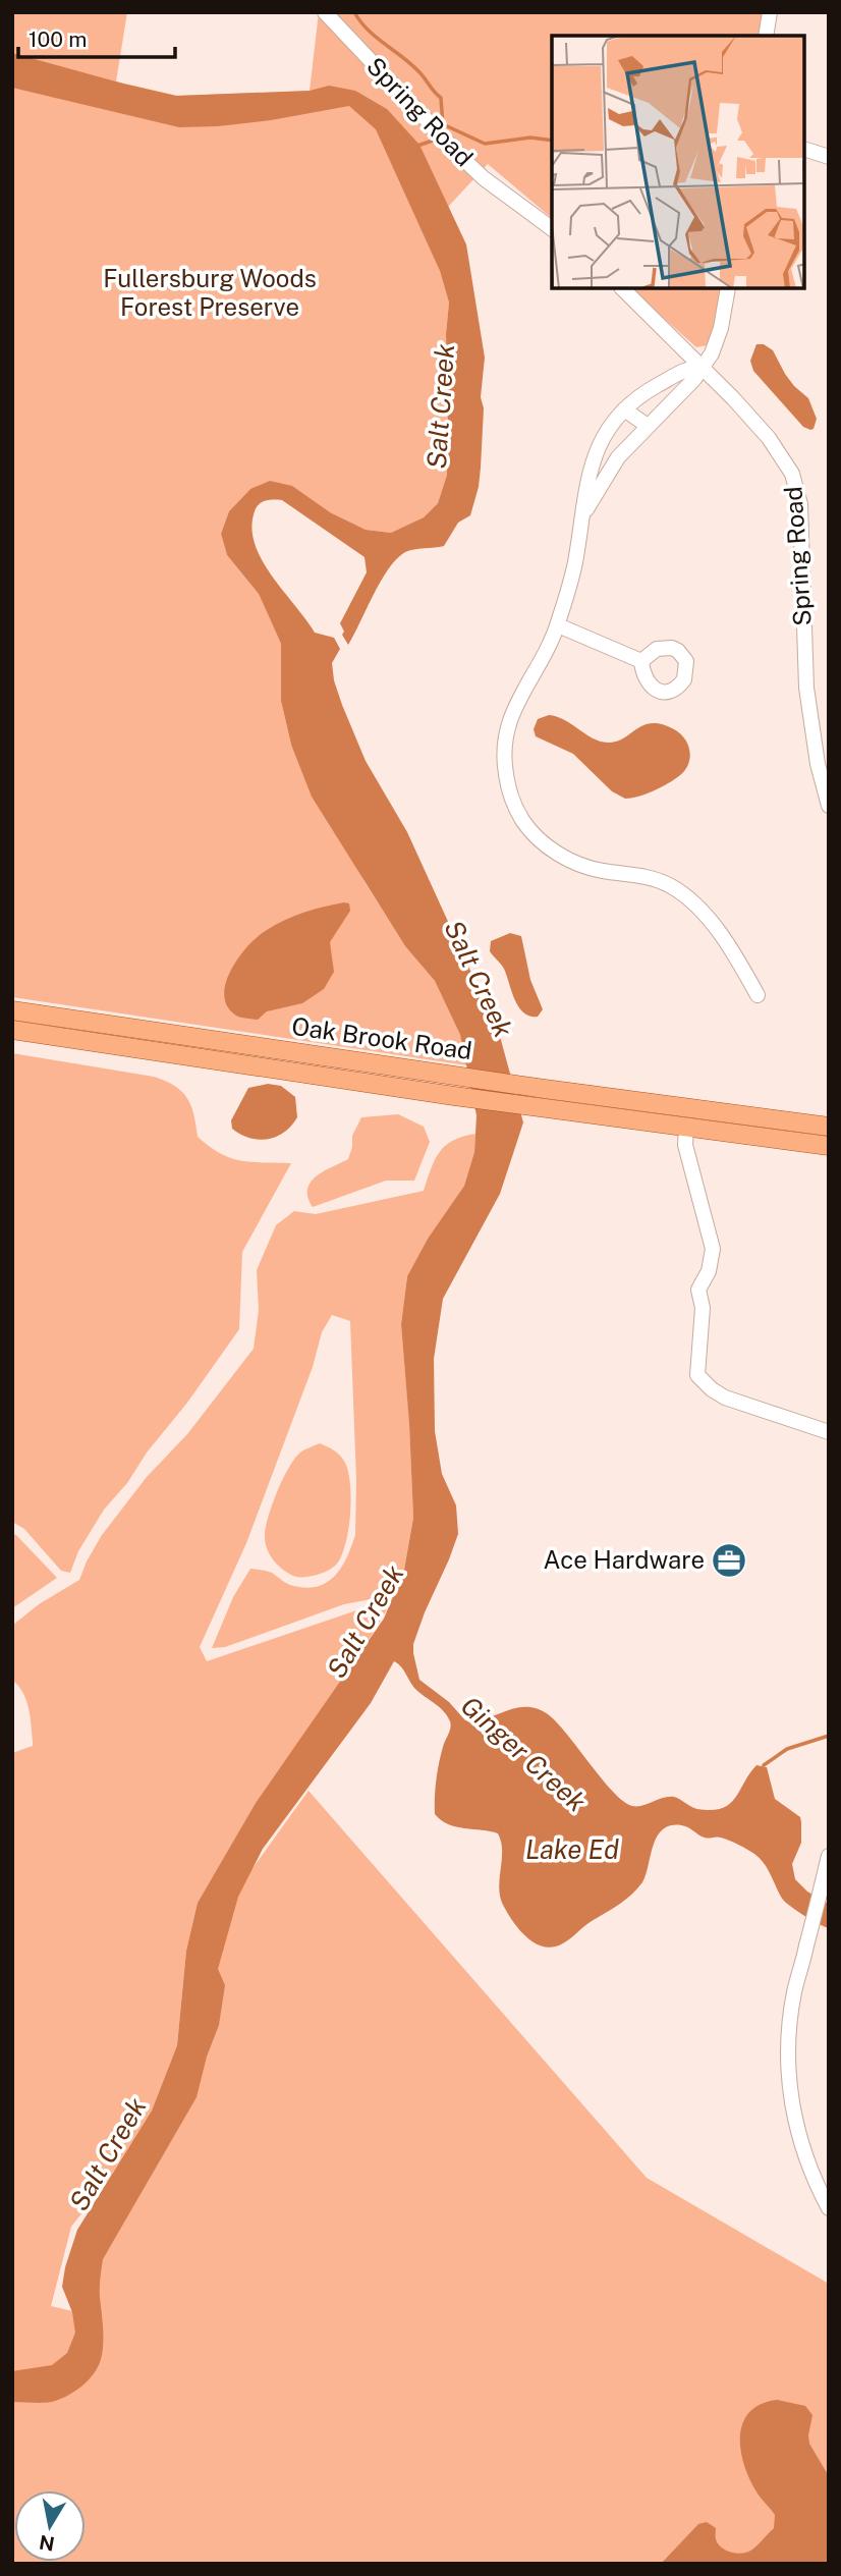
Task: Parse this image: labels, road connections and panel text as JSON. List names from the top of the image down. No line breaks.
{"streets":{"main road":["Oak Brook Road"],"street":["Spring Road"]},"water":["Salt Creek","Ginger Creek","Lake Ed"],"parks":["Fullersburg Woods Forest Preserve"],"places":{"office":["Ace Hardware"]},"scale_bar":"100 m","north":"bottom"}
